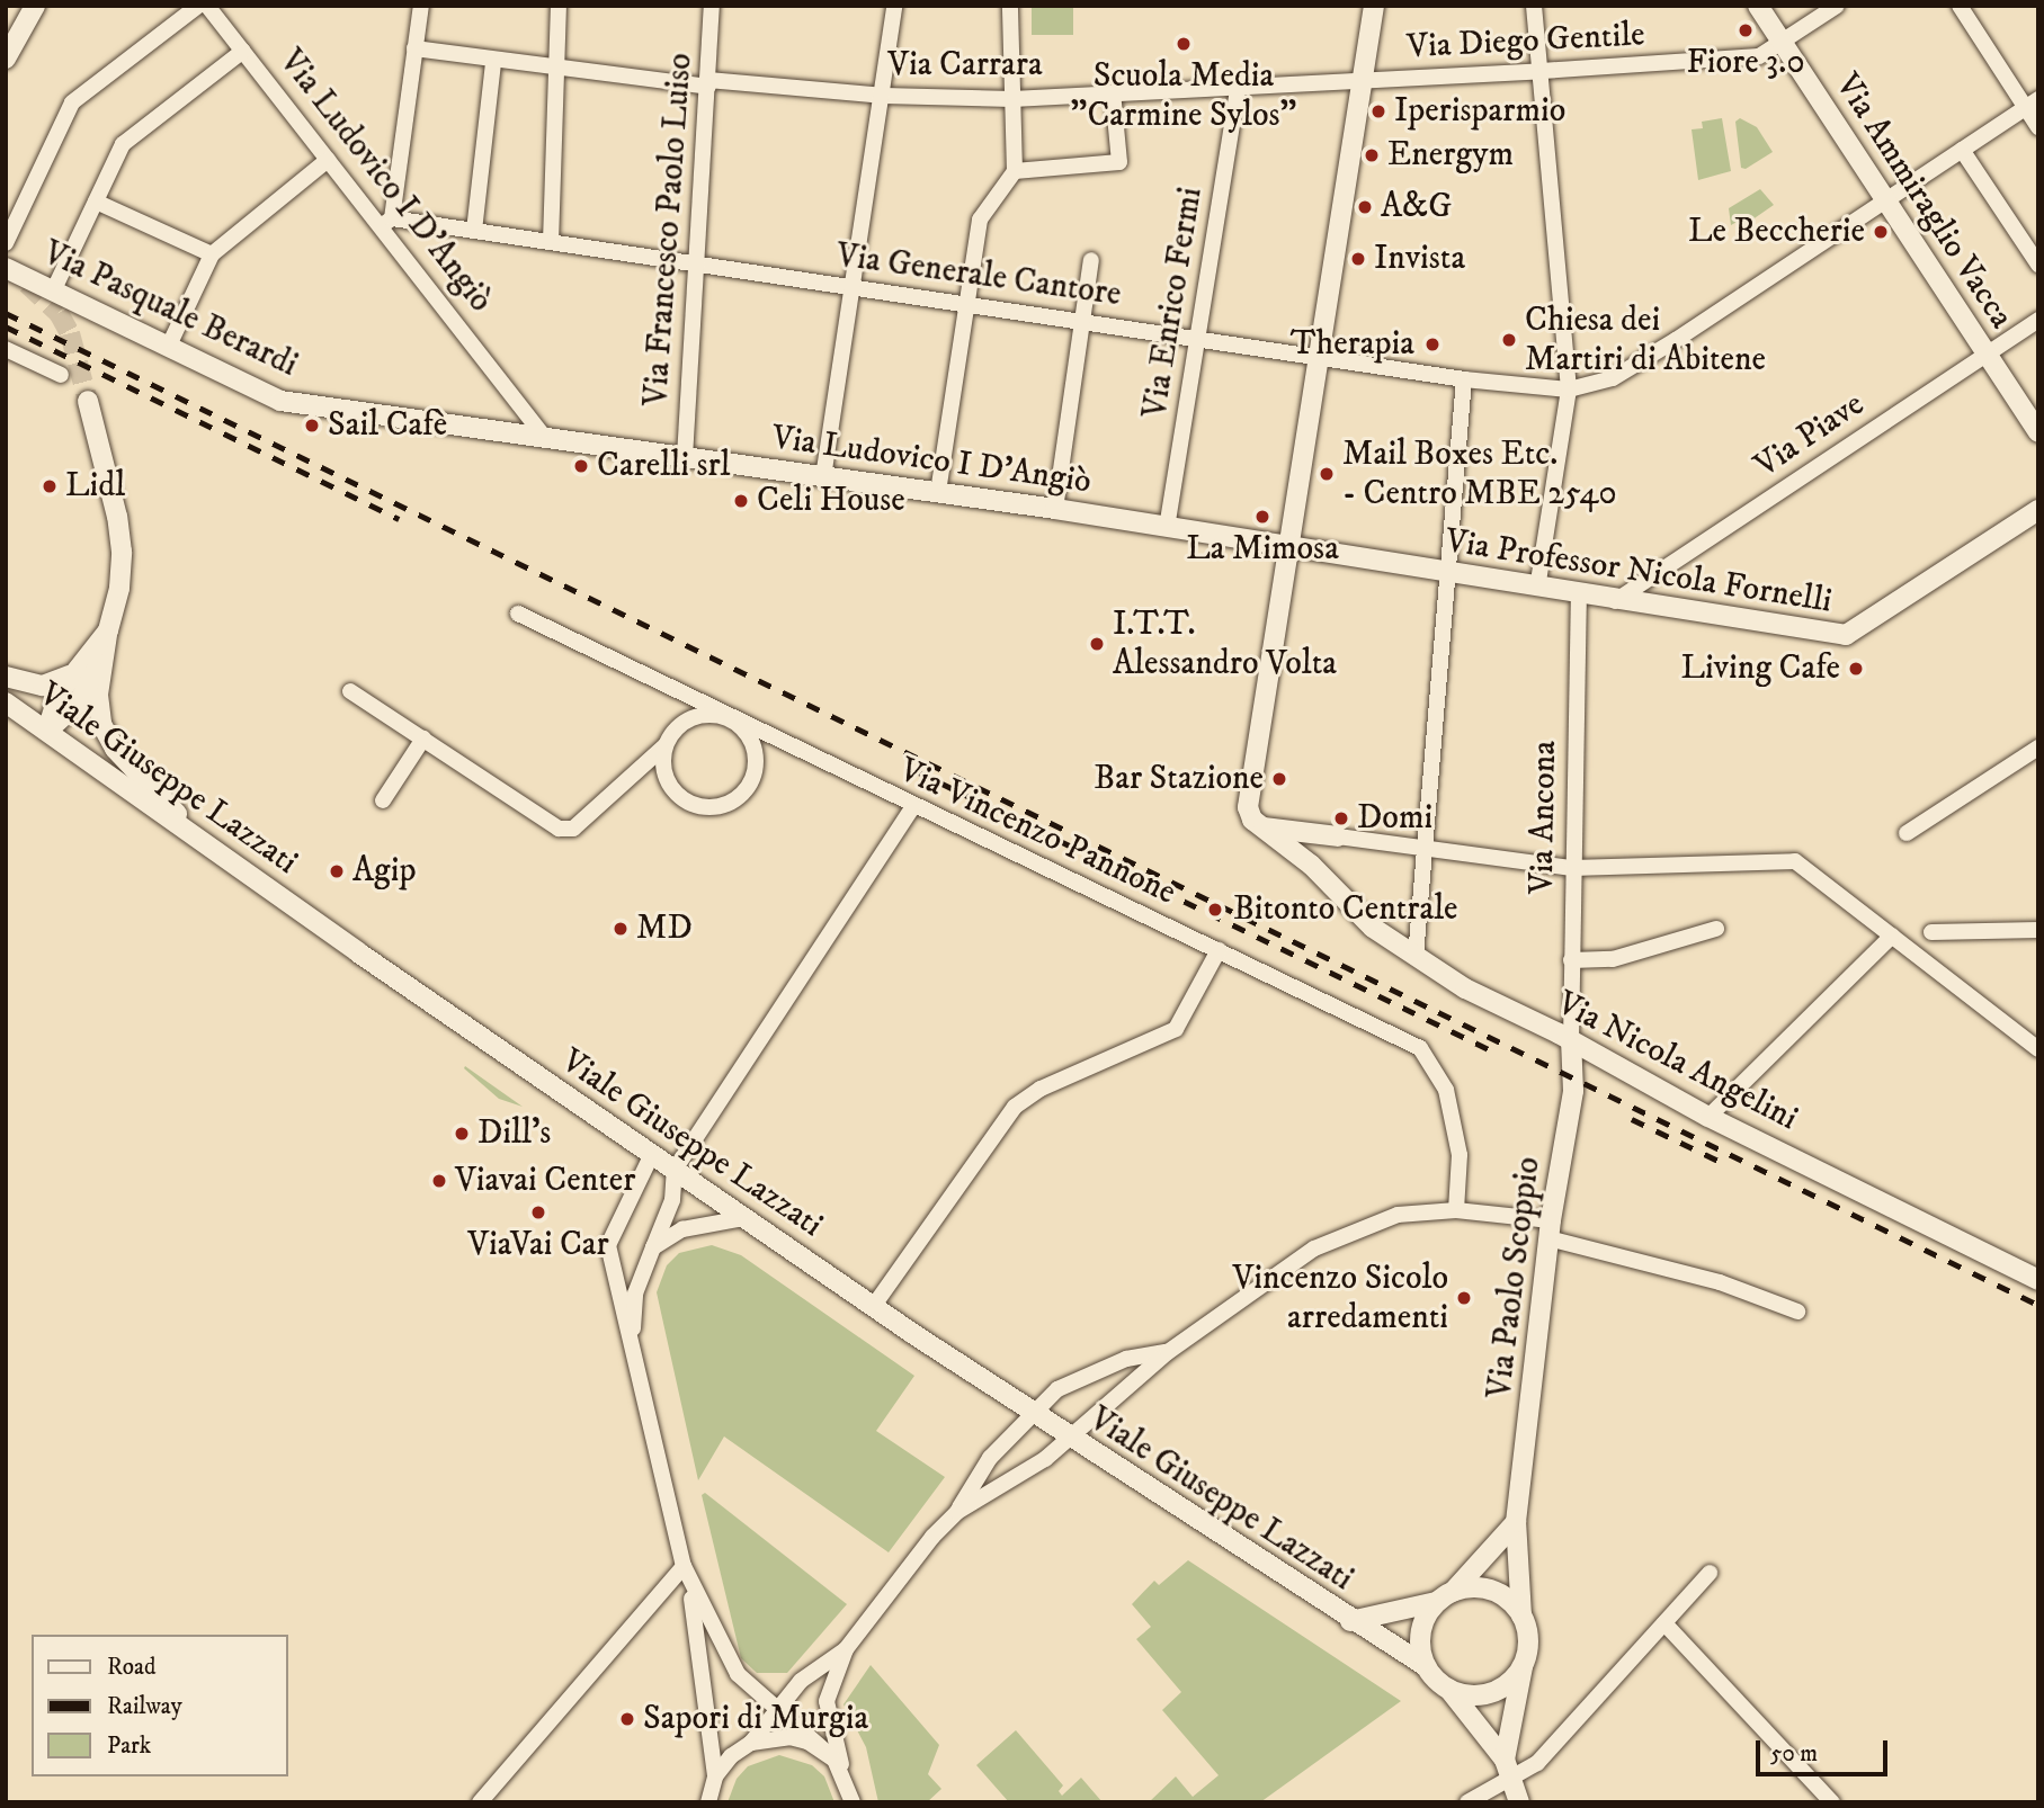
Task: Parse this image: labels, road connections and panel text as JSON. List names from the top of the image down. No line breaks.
{"streets":{"street":["Via Diego Gentile","Via Carrara","Via Ludovico I D'Angiò","Via Ammiraglio Vacca","Via Francesco Paolo Luiso","Via Generale Cantore","Via Enrico Fermi","Via Pasquale Berardi","Via Piave","Via Professor Nicola Fornelli","Viale Giuseppe Lazzati","Via Ancona","Via Vincenzo Pannone","Via Nicola Angelini","Via Paolo Scoppio"]},"crossings":[["Via Diego Gentile","Via Carrara"],["Via Diego Gentile","Via Ammiraglio Vacca"],["Via Carrara","Via Francesco Paolo Luiso"],["Via Carrara","Via Enrico Fermi"],["Via Ludovico I D'Angiò","Via Francesco Paolo Luiso"],["Via Ludovico I D'Angiò","Via Generale Cantore"],["Via Ludovico I D'Angiò","Via Enrico Fermi"],["Via Ludovico I D'Angiò","Via Pasquale Berardi"],["Via Ludovico I D'Angiò","Via Professor Nicola Fornelli"],["Via Ludovico I D'Angiò","Via Nicola Angelini"],["Via Ammiraglio Vacca","Via Piave"],["Via Francesco Paolo Luiso","Via Generale Cantore"],["Via Generale Cantore","Via Enrico Fermi"],["Via Piave","Via Professor Nicola Fornelli"],["Via Professor Nicola Fornelli","Via Ancona"],["Via Professor Nicola Fornelli","Via Nicola Angelini"],["Viale Giuseppe Lazzati","Via Paolo Scoppio"],["Via Ancona","Via Nicola Angelini"],["Via Ancona","Via Paolo Scoppio"],["Via Nicola Angelini","Via Paolo Scoppio"]],"places":["Fiore 3.0","Scuola Media \"Carmine Sylos\"","Iperisparmio","Energym","A&G","Le Beccherie","Invista","Chiesa dei Martiri di Abitene","Therapia","Sail Cafè","Carelli srl","Mail Boxes Etc. - Centro MBE 2540","Lidl","Celi House","La Mimosa","I.T.T. Alessandro Volta","Living Cafe","Bar Stazione","Domi","Agip","Bitonto Centrale","MD","Dill's","Viavai Center","ViaVai Car","Vincenzo Sicolo arredamenti","Sapori di Murgia"],"legend":["Road","Railway","Park"],"scale_bar":"50 m"}
